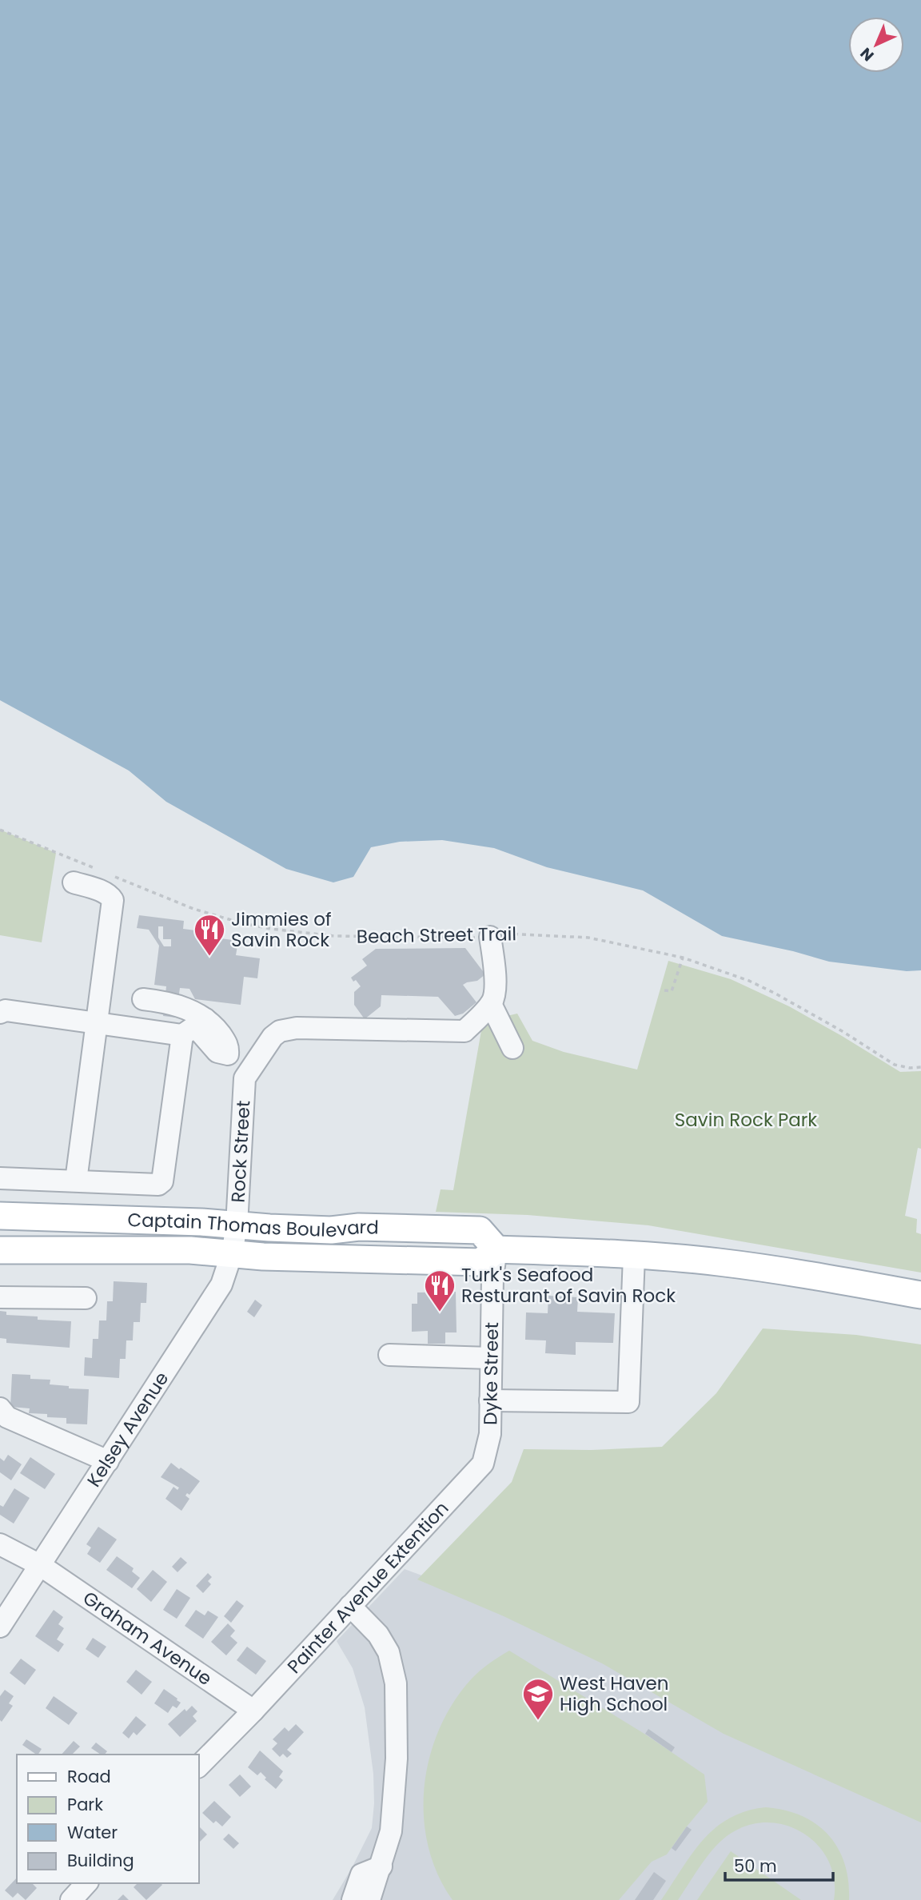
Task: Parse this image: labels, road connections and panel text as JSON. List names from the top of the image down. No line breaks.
{"streets":{"main road":["Captain Thomas Boulevard"],"street":["Rock Street","Dyke Street","Kelsey Avenue","Painter Avenue Extention","Graham Avenue"],"path":["Beach Street Trail"]},"crossings":[["Rock Street","Captain Thomas Boulevard"],["Rock Street","Kelsey Avenue"],["Captain Thomas Boulevard","Dyke Street"],["Captain Thomas Boulevard","Kelsey Avenue"],["Dyke Street","Painter Avenue Extention"],["Kelsey Avenue","Graham Avenue"],["Painter Avenue Extention","Graham Avenue"]],"parks":["Savin Rock Park"],"places":{"restaurant":["Jimmies of Savin Rock","Turk's Seafood Resturant of Savin Rock"],"school or university":["West Haven High School"]},"legend":["Road","Park","Water","Building"],"scale_bar":"50 m","north":"bottom left"}
